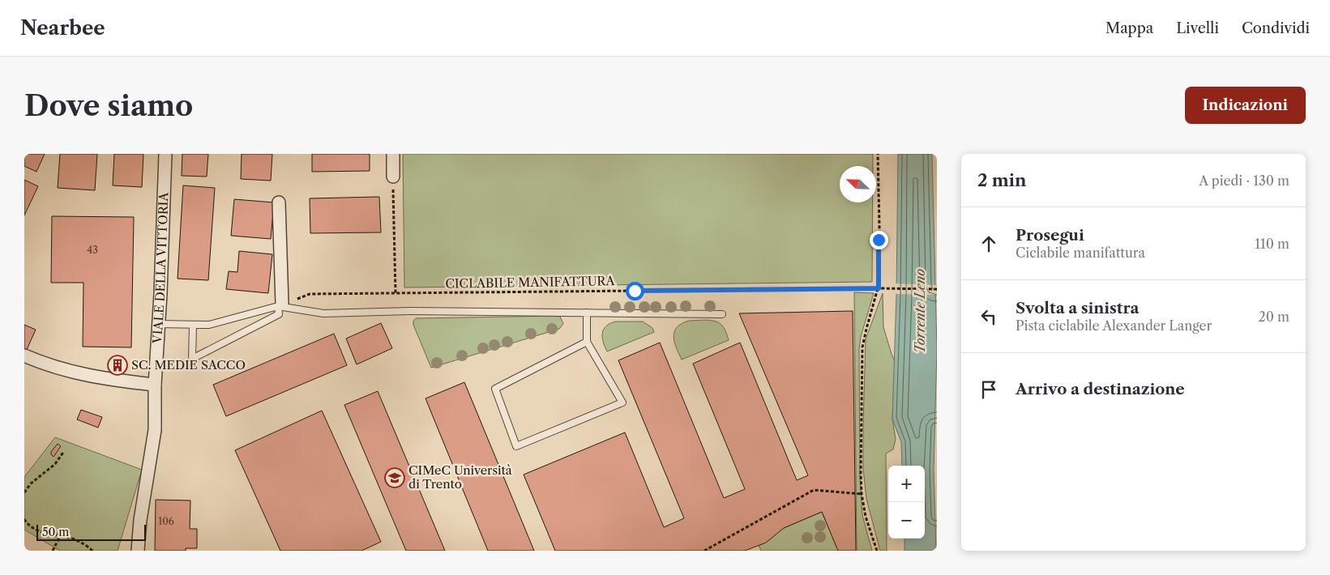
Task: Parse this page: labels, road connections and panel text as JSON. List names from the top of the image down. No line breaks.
{"streets":{"street":["VIALE DELLA VITTORIA"],"path":["CICLABILE MANIFATTURA"]},"water":["Torrente Leno"],"places":{"building":["SC. MEDIE SACCO"],"school or university":["CIMeC Università di Trento"]},"house_numbers":["43","106"],"scale_bar":"50 m","north":"top left","page":{"header":"Nearbee","nav":["Mappa","Livelli","Condividi"],"buttons":"Indicazioni","title":"Dove siamo","heading":["2 min","A piedi · 130 m"],"list":[["Prosegui","Ciclabile manifattura","110 m"],["Svolta a sinistra","Pista ciclabile Alexander Langer","20 m"],"Arrivo a destinazione"],"map_buttons":["+","−"],"scale":"50 m"}}
